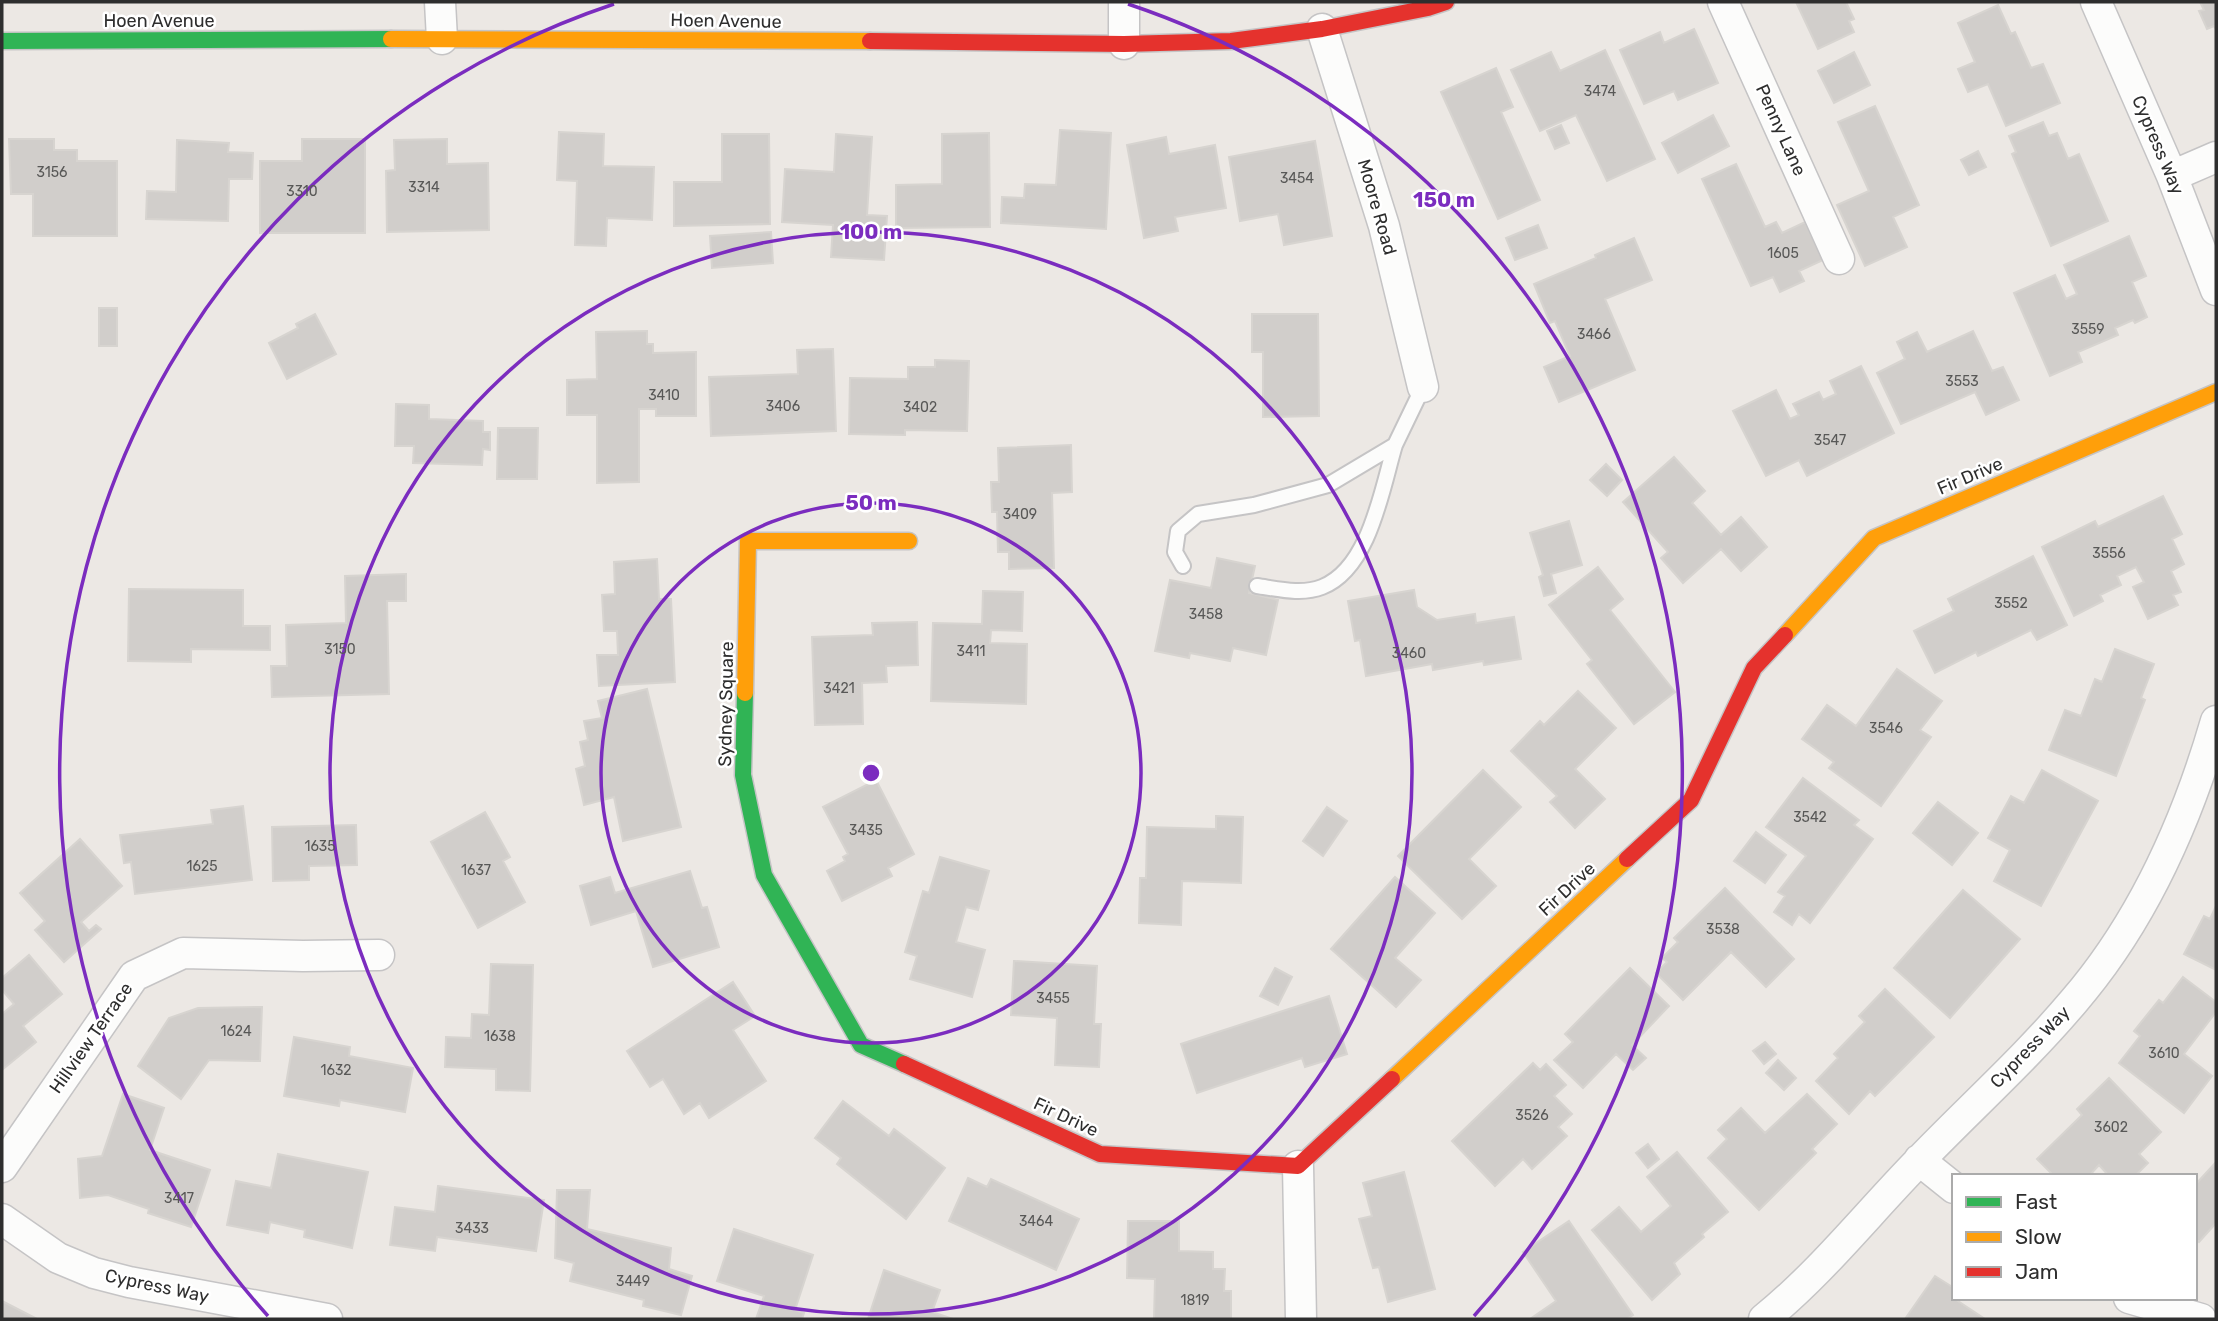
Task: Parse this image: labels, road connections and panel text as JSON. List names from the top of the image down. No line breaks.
{"streets":{"street":["Hoen Avenue","Penny Lane","Cypress Way","Moore Road","Fir Drive","Sydney Square","Hillview Terrace"]},"crossings":[["Hoen Avenue","Moore Road"],["Fir Drive","Sydney Square"]],"house_numbers":["3474","3156","3454","3314","3310","1605","3559","3466","3553","3410","3406","3402","3547","3409","3556","3552","3458","3150","3411","3460","3421","3546","3542","3435","1635","1625","1637","3538","3455","1624","1638","3610","1632","3526","3602","3417","3464","3433","3449","1819"],"legend":["Fast","Slow","Jam"],"rings":["150 m","100 m","50 m"]}
